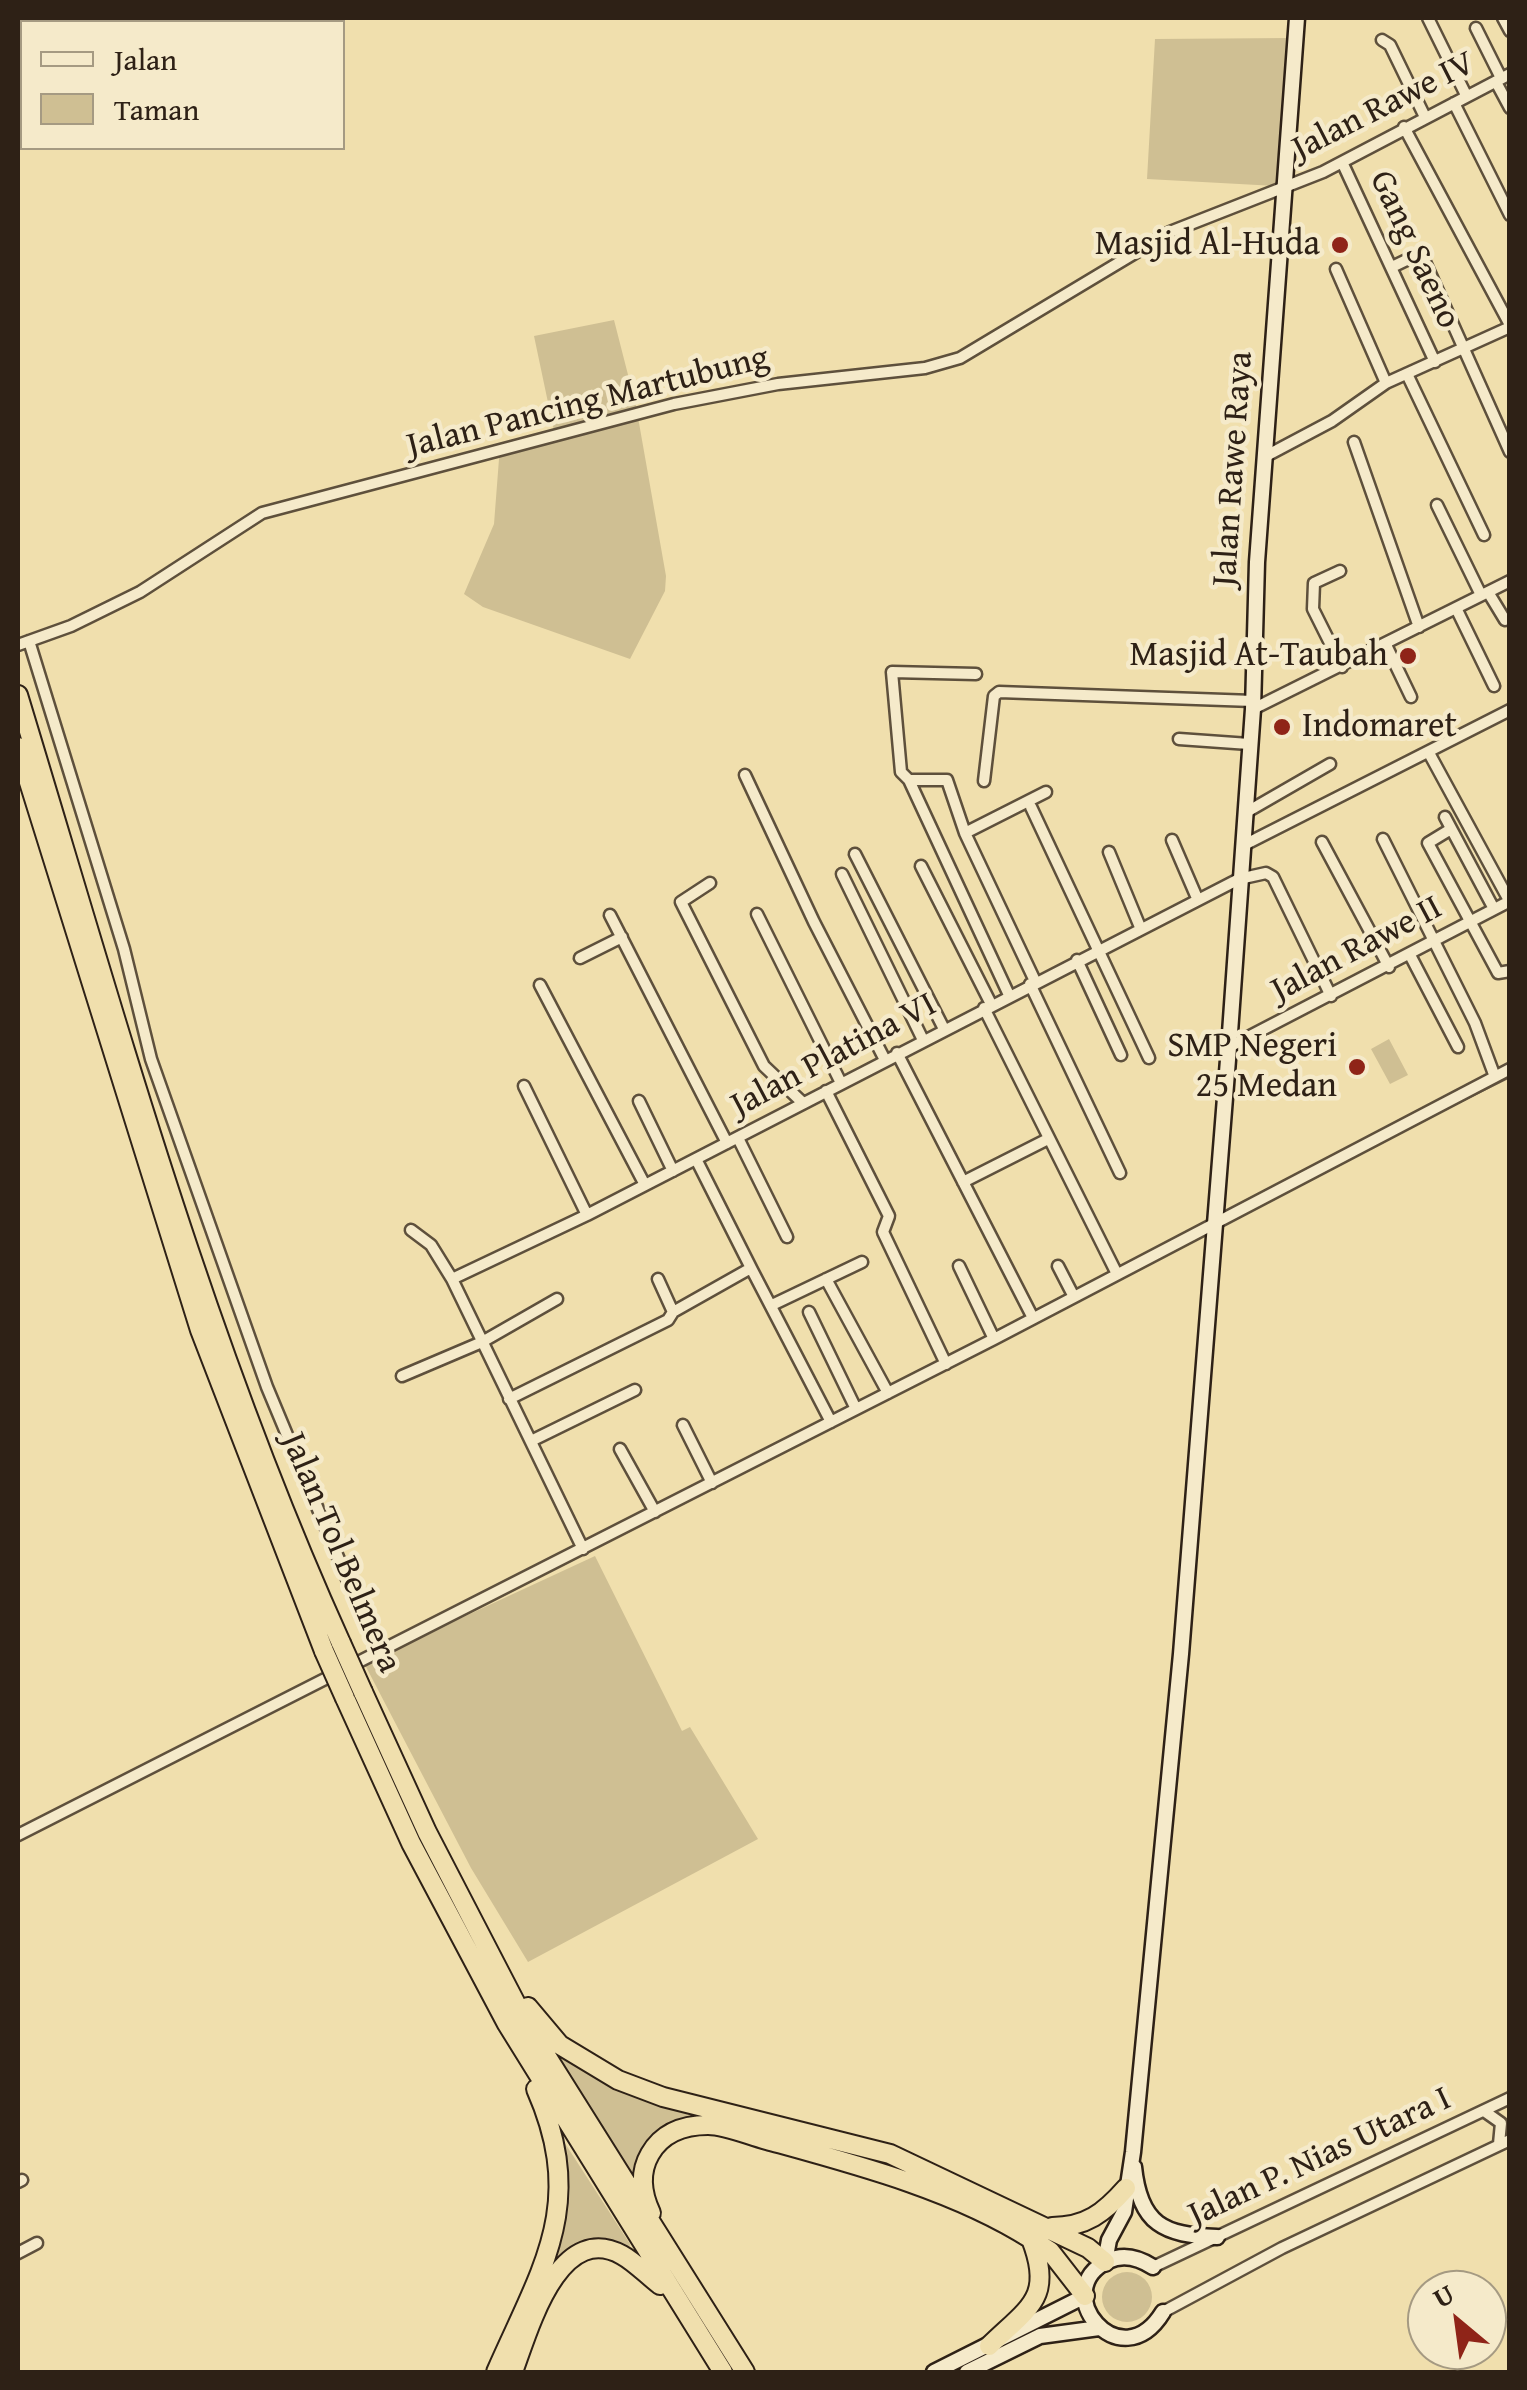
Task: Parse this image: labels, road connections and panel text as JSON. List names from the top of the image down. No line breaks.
{"streets":{"highway":["Jalan Tol Belmera"],"street":["Jalan Rawe IV","Gang Saeno","Jalan Pancing Martubung","Jalan Rawe Raya","Jalan Rawe II","Jalan Platina VI","Jalan P. Nias Utara I"]},"crossings":[["Jalan Rawe IV","Gang Saeno"],["Jalan Rawe IV","Jalan Pancing Martubung"],["Jalan Rawe IV","Jalan Rawe Raya"],["Jalan Pancing Martubung","Jalan Rawe Raya"],["Jalan Rawe Raya","Jalan Rawe II"],["Jalan Rawe Raya","Jalan Platina VI"]],"places":["Masjid Al-Huda","Masjid At-Taubah","Indomaret","SMP Negeri 25 Medan"],"legend":["Jalan","Taman"],"north":"top left"}
